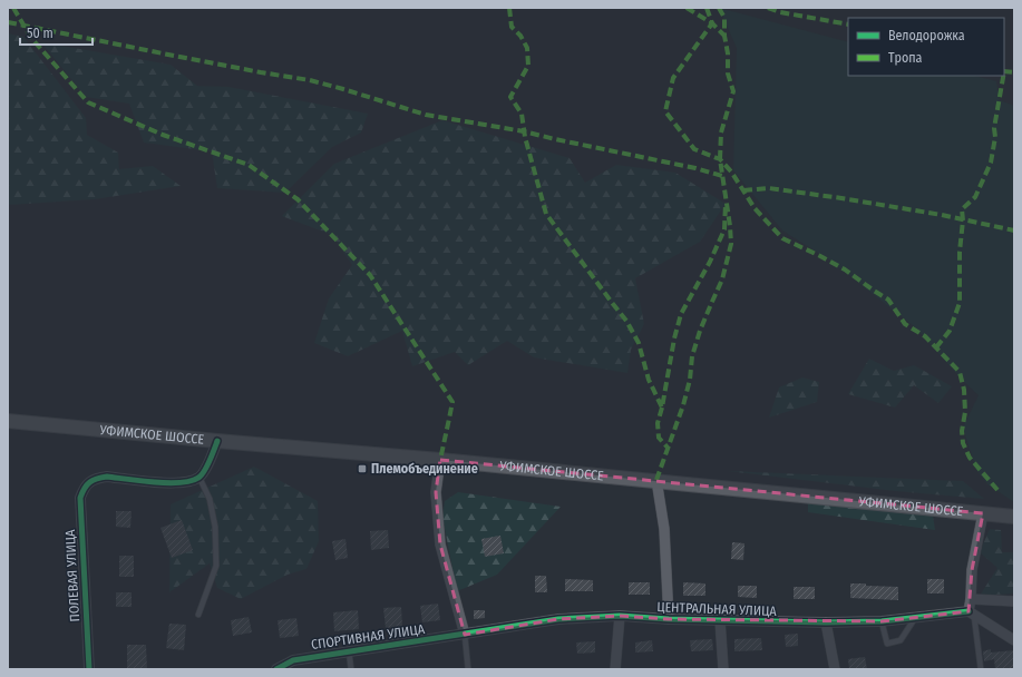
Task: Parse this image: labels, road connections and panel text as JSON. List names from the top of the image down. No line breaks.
{"streets":{"main road":["УФИМСКОЕ ШОССЕ"],"street":["ПОЛЕВАЯ УЛИЦА","ЦЕНТРАЛЬНАЯ УЛИЦА","СПОРТИВНАЯ УЛИЦА"]},"crossings":[["ЦЕНТРАЛЬНАЯ УЛИЦА","СПОРТИВНАЯ УЛИЦА"]],"places":{"transit":["Племобъединение"]},"legend":["Велодорожка","Тропа"],"scale_bar":"50 m"}
